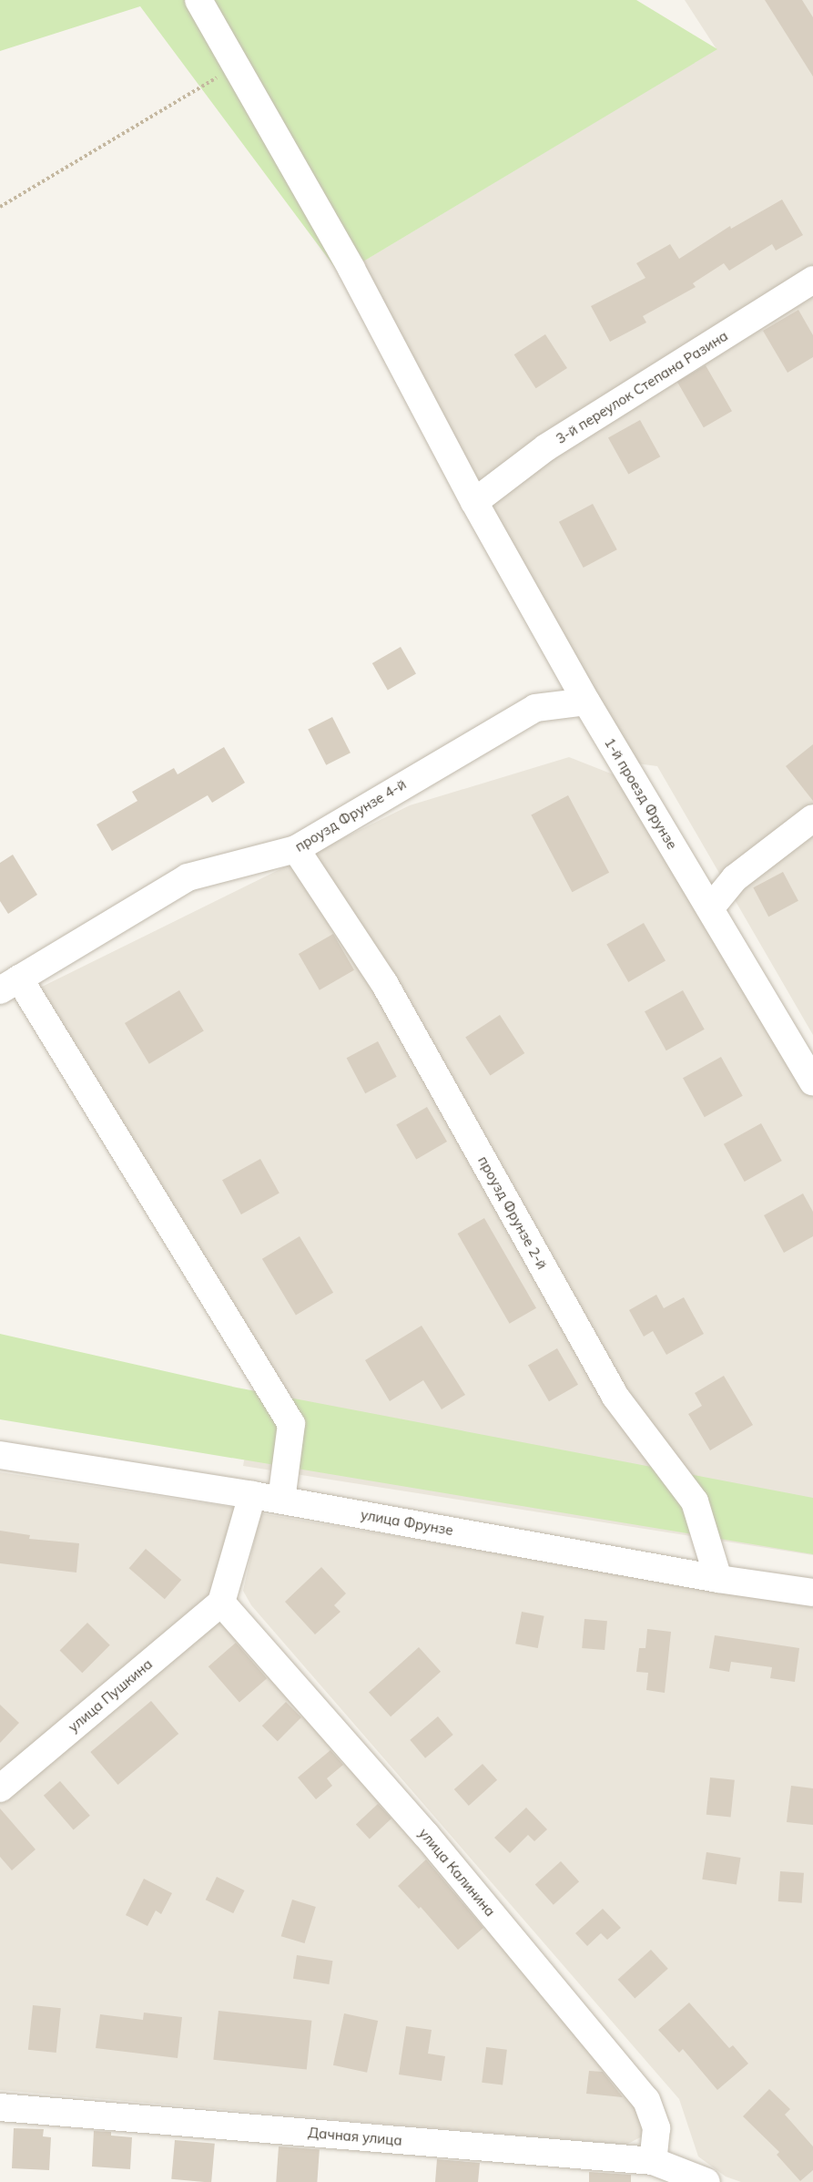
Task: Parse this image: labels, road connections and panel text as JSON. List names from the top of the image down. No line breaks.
{"streets":{"street":["3-й переулок Степана Разина","1-й проезд Фрунзе","проузд Фрунзе 4-й","проузд Фрунзе 2-й","улица Фрунзе","улица Пушкина","улица Калинина","Дачная улица"]},"crossings":[["3-й переулок Степана Разина","1-й проезд Фрунзе"],["1-й проезд Фрунзе","проузд Фрунзе 4-й"],["проузд Фрунзе 4-й","проузд Фрунзе 2-й"],["проузд Фрунзе 2-й","улица Фрунзе"],["улица Пушкина","улица Калинина"],["улица Калинина","Дачная улица"]]}
